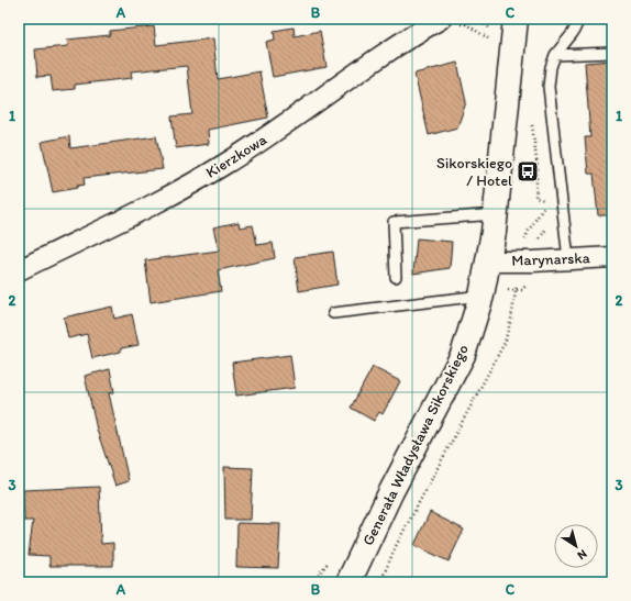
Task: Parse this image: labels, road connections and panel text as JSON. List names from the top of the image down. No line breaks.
{"streets":{"street":["Kierzkowa","Marynarska","Generała Władysława Sikorskiego"]},"crossings":[["Marynarska","Generała Władysława Sikorskiego"]],"places":{"bus stop":["Sikorskiego / Hotel"]},"north":"bottom right","grid":{"columns":["A","B","C"],"rows":["1","2","3"]}}
